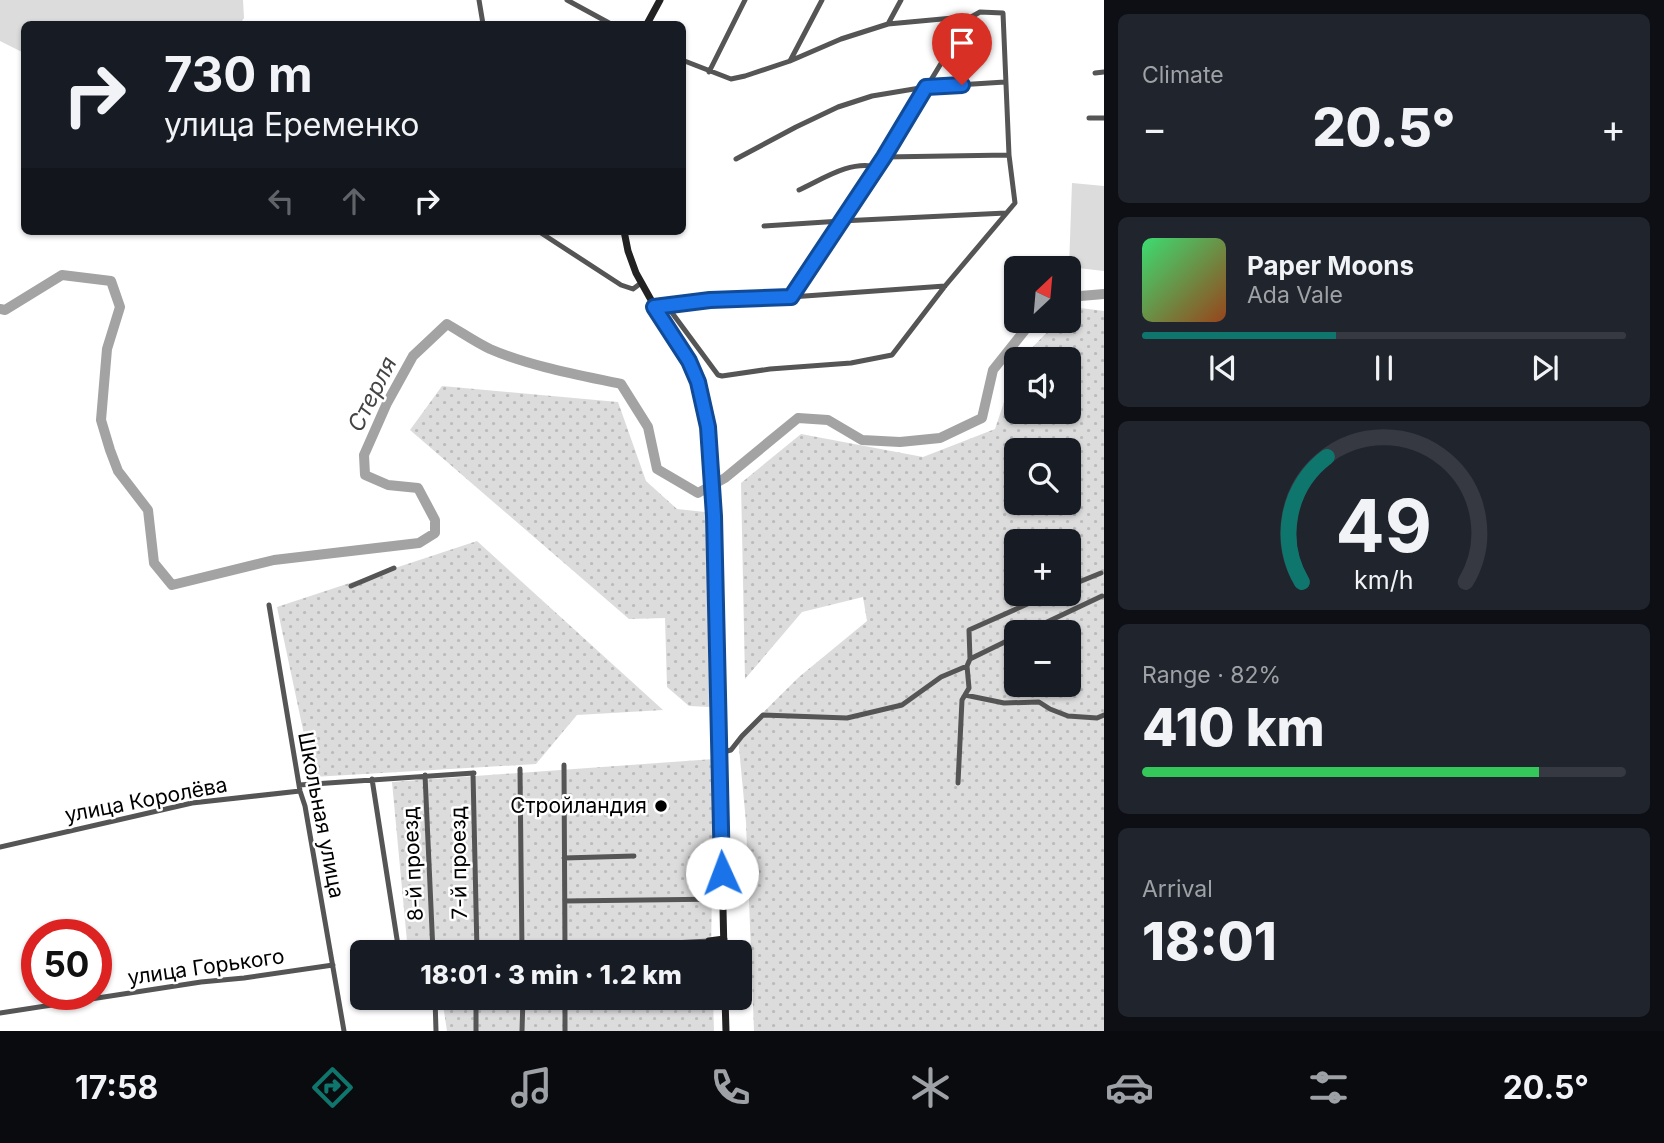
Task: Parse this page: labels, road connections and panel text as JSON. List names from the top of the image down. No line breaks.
{"streets":{"street":["улица Королёва","Школьная улица","7-й проезд","8-й проезд","улица Горького"]},"crossings":[["улица Королёва","Школьная улица"],["улица Королёва","7-й проезд"],["улица Королёва","8-й проезд"],["Школьная улица","улица Горького"]],"water":["Стерля"],"places":["Стройландия"],"north":"top right","page":{"tile":["Climate",["Range · 82%","410 km"],["Arrival","18:01"]],"turn":["730 m","улица Еременко"],"heat":["−","20.5°","+"],"song":["Paper Moons","Ada Vale"],"map_buttons":["+","−"],"limit":"50","trip":"18:01 · 3 min · 1.2 km","tabs":["17:58","20.5°"],"gauge":["49","km/h"]}}
